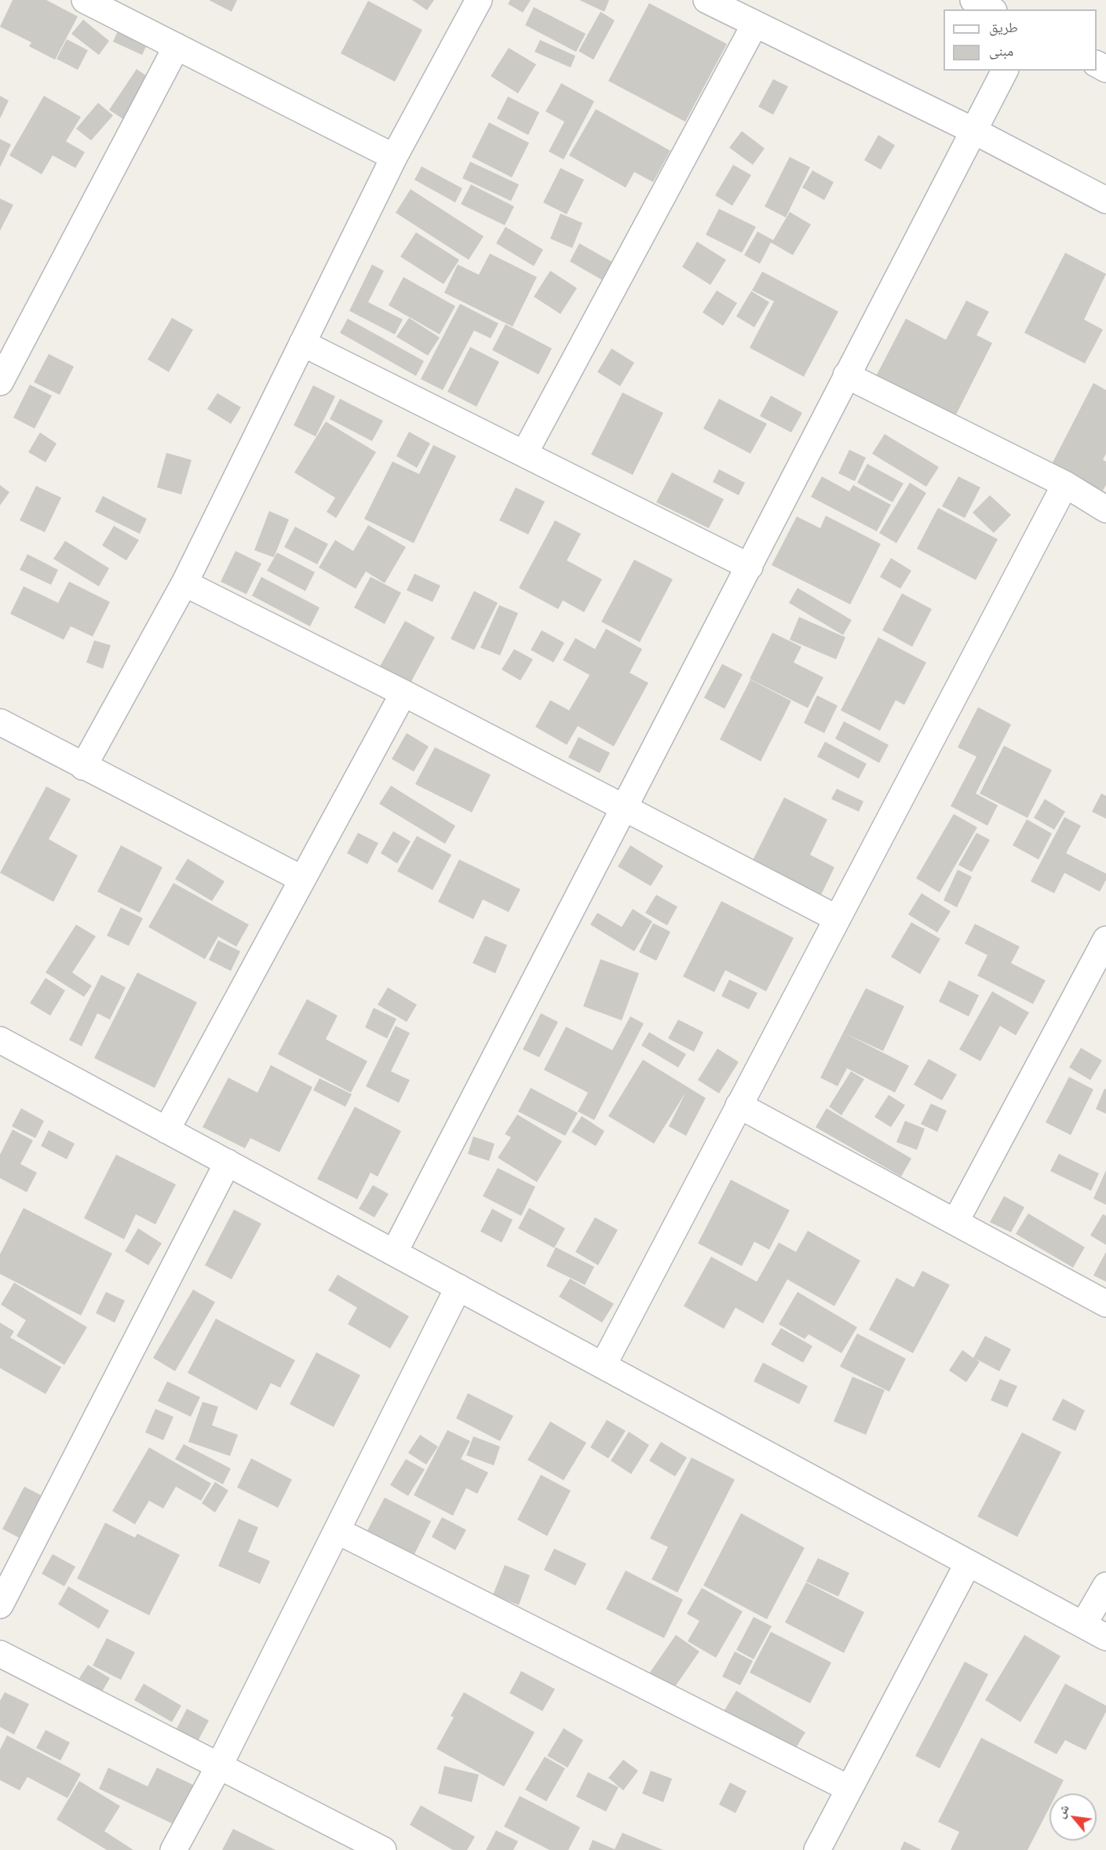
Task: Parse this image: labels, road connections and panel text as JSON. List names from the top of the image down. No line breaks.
{"legend":["طريق","مبنى"],"north":"top left"}
